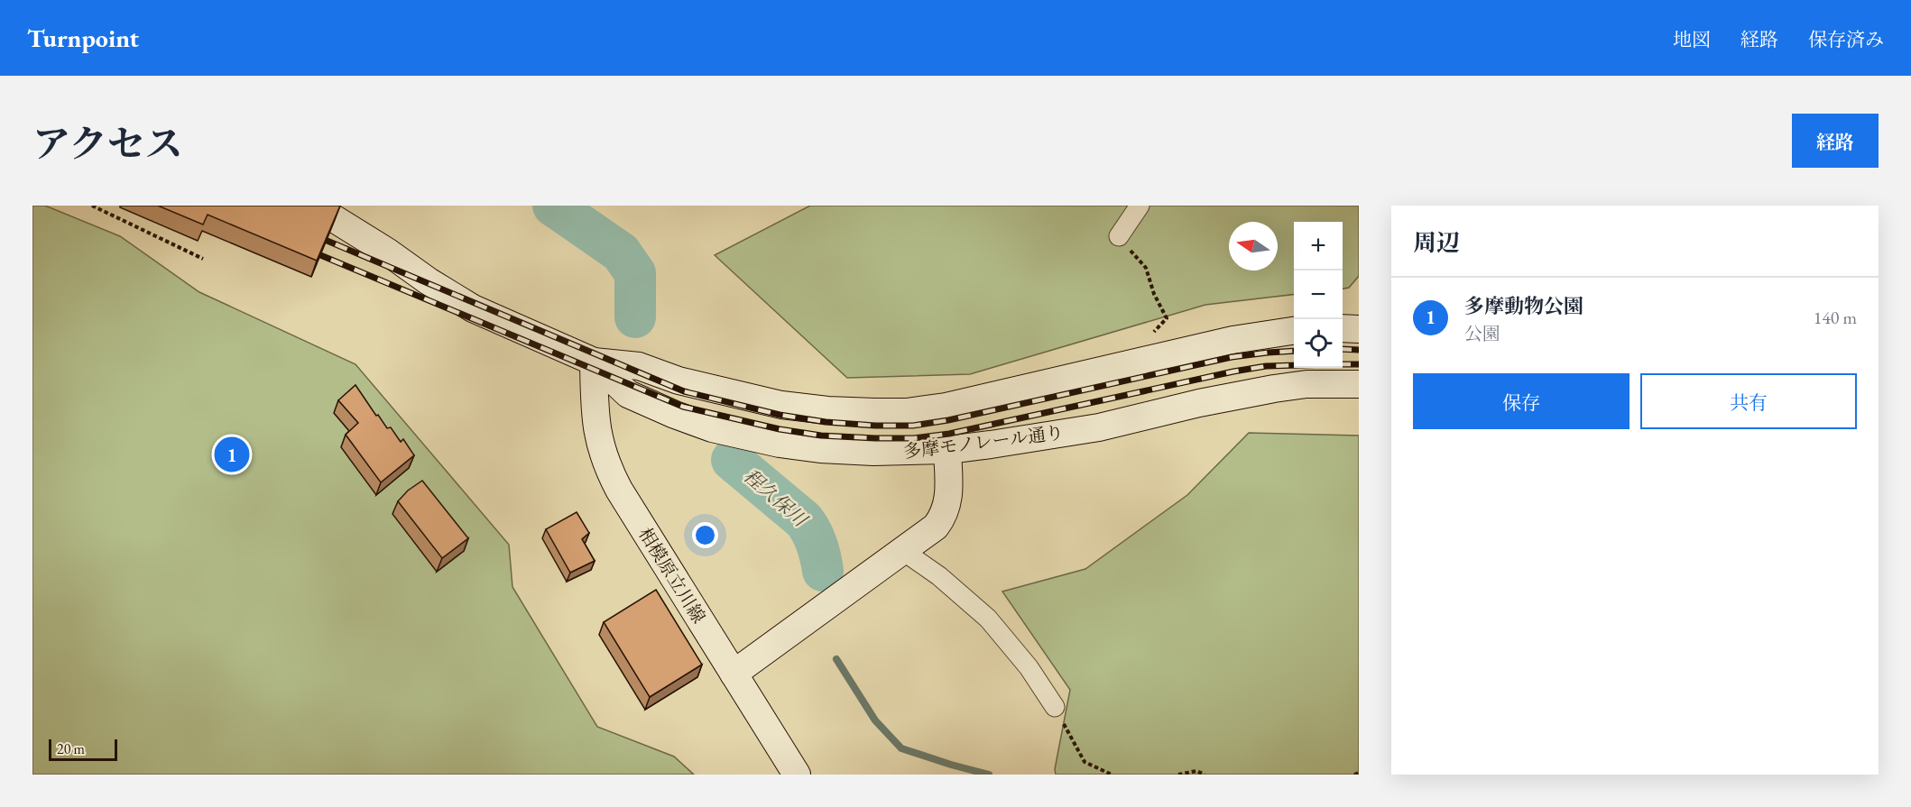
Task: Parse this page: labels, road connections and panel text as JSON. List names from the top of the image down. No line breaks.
{"streets":{"main road":["多摩モノレール通り","相模原立川線"]},"crossings":[["多摩モノレール通り","相模原立川線"]],"water":["程久保川"],"scale_bar":"20 m","north":"left","page":{"header":"Turnpoint","nav":["地図","経路","保存済み"],"title":"アクセス","buttons":["経路",["保存","共有"]],"heading":"周辺","map_buttons":["+","−"],"list":[{"mark":"1","name":"多摩動物公園","note":"公園","value":"140 m"}],"pins":"1","scale":"20 m"}}
